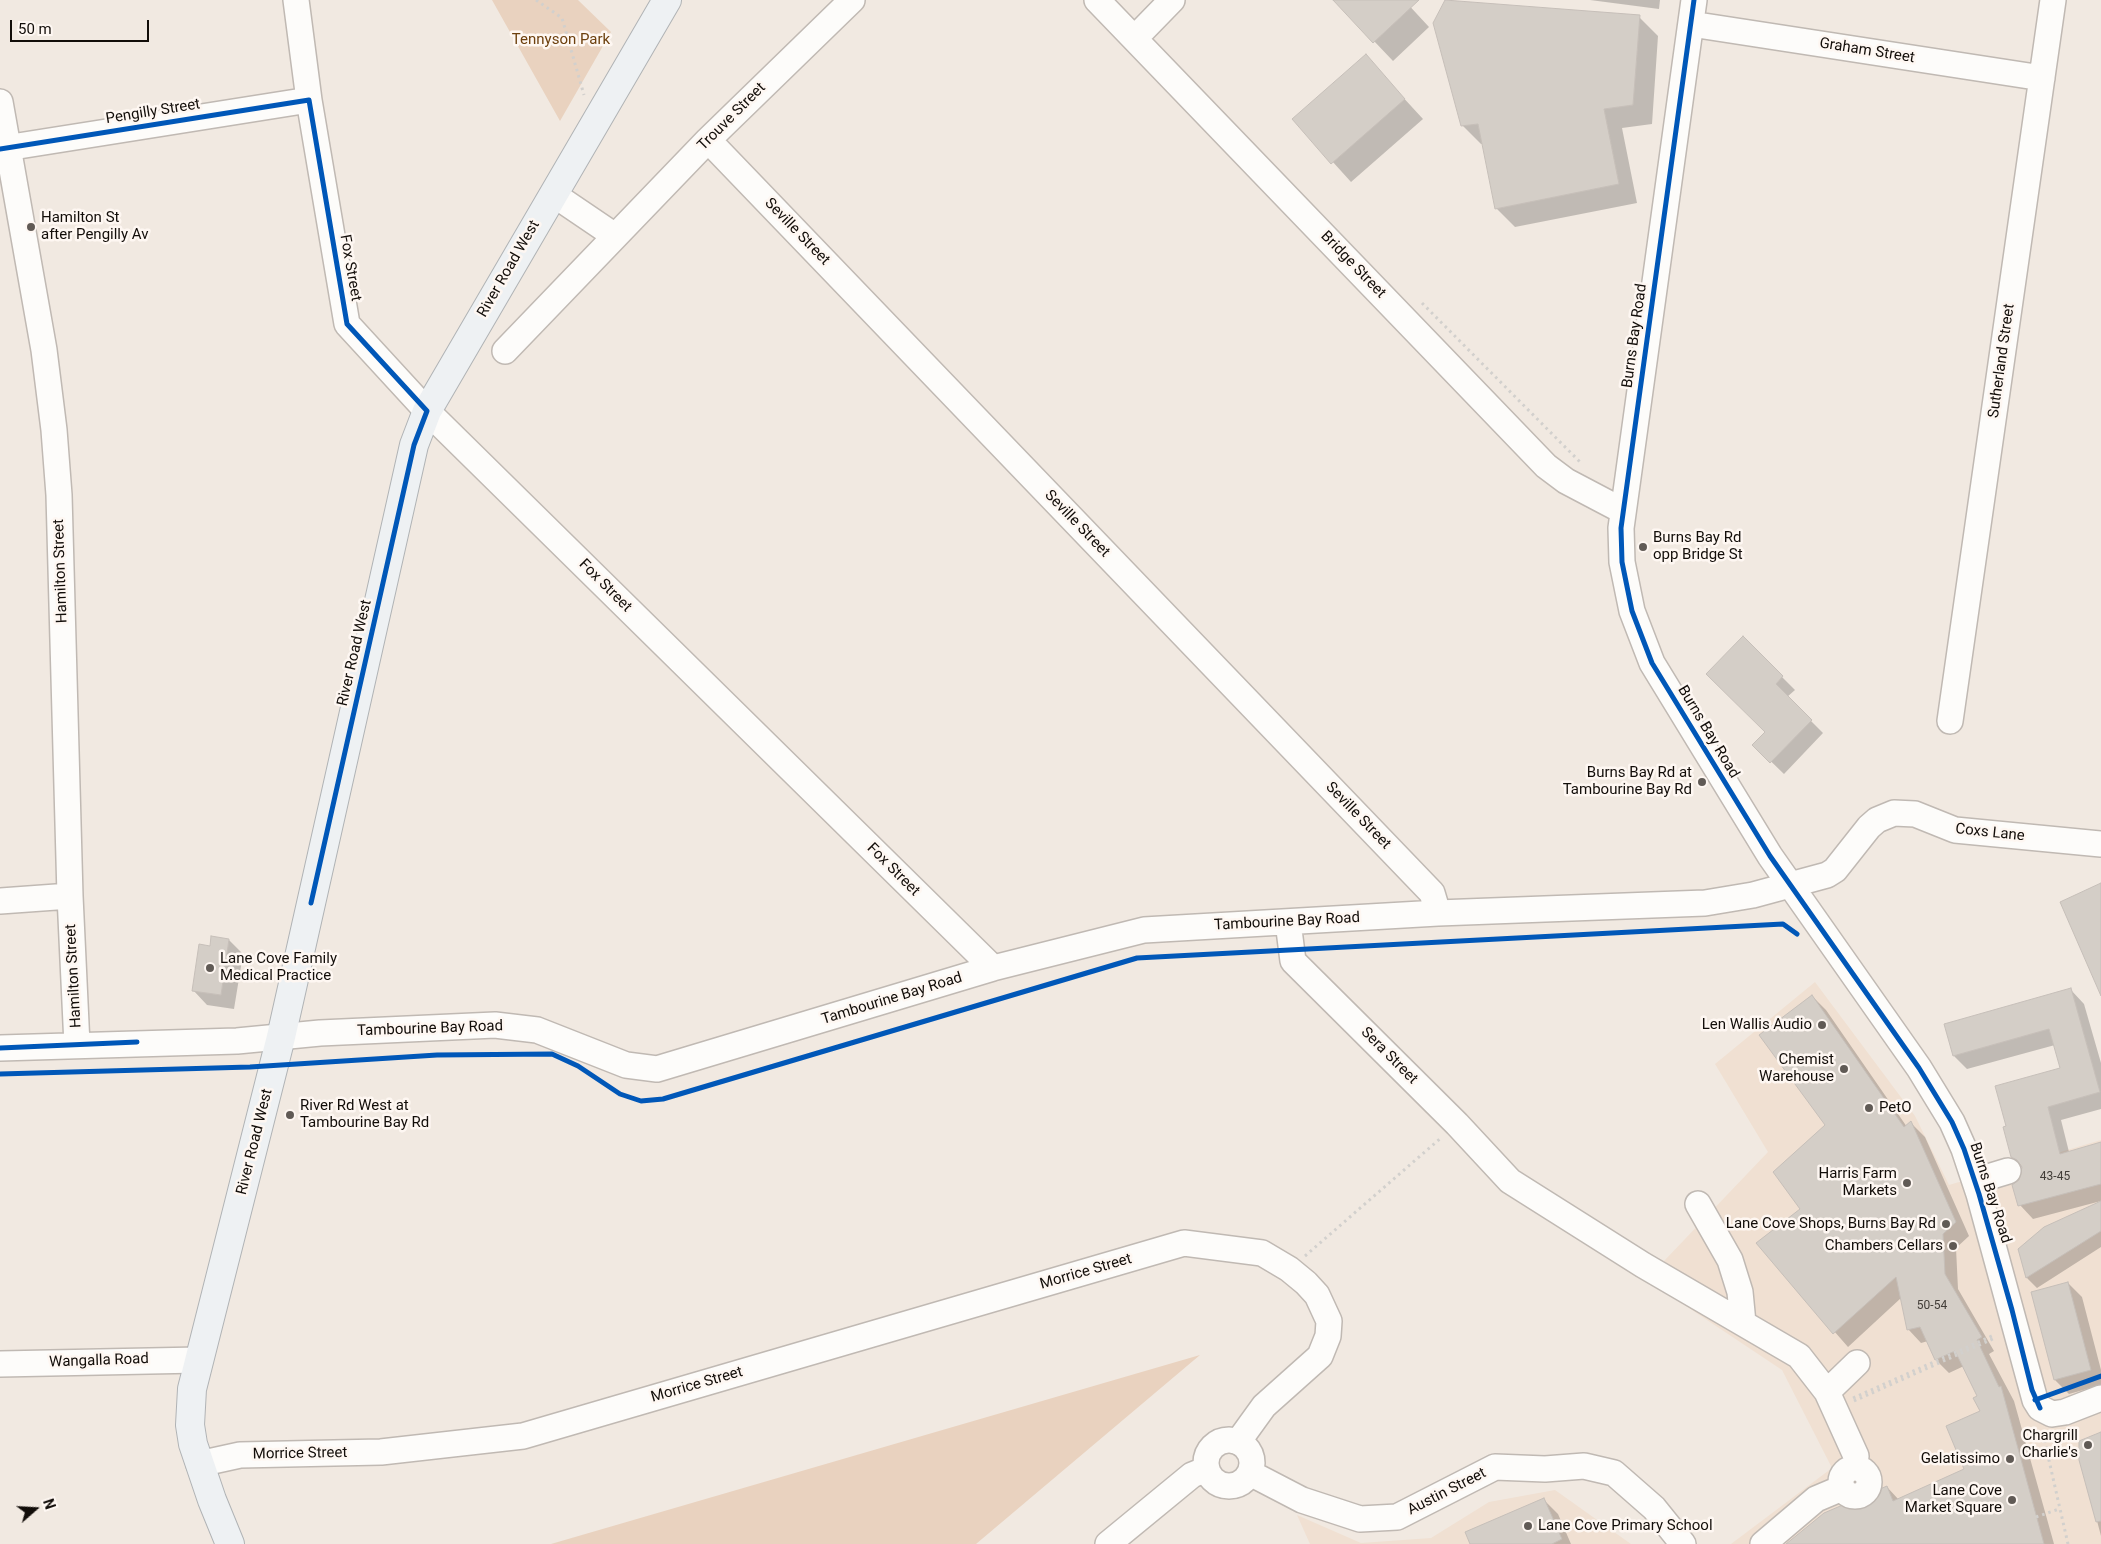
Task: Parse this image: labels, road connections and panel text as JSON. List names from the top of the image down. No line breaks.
{"streets":{"main road":["River Road West"],"street":["Graham Street","Pengilly Street","Trouve Street","Seville Street","Bridge Street","Fox Street","Burns Bay Road","Sutherland Street","Hamilton Street","Coxs Lane","Tambourine Bay Road","Sera Street","Morrice Street","Wangalla Road","Austin Street"]},"crossings":[["Graham Street","Burns Bay Road"],["Graham Street","Sutherland Street"],["Pengilly Street","Fox Street"],["Pengilly Street","Hamilton Street"],["Trouve Street","Seville Street"],["Seville Street","Tambourine Bay Road"],["Bridge Street","Burns Bay Road"],["Fox Street","River Road West"],["Fox Street","Tambourine Bay Road"],["River Road West","Tambourine Bay Road"],["River Road West","Morrice Street"],["River Road West","Wangalla Road"],["Burns Bay Road","Coxs Lane"],["Burns Bay Road","Tambourine Bay Road"],["Hamilton Street","Tambourine Bay Road"],["Coxs Lane","Tambourine Bay Road"],["Tambourine Bay Road","Sera Street"]],"parks":["Tennyson Park"],"places":["Hamilton St after Pengilly Av","Burns Bay Rd opp Bridge St","Burns Bay Rd at Tambourine Bay Rd","Lane Cove Family Medical Practice","Len Wallis Audio","Chemist Warehouse","PetO","River Rd West at Tambourine Bay Rd","Harris Farm Markets","Lane Cove Shops, Burns Bay Rd","Chambers Cellars","Chargrill Charlie's","Gelatissimo","Lane Cove Market Square","Lane Cove Primary School"],"house_numbers":["43-45","50-54"],"scale_bar":"50 m","north":"right"}
